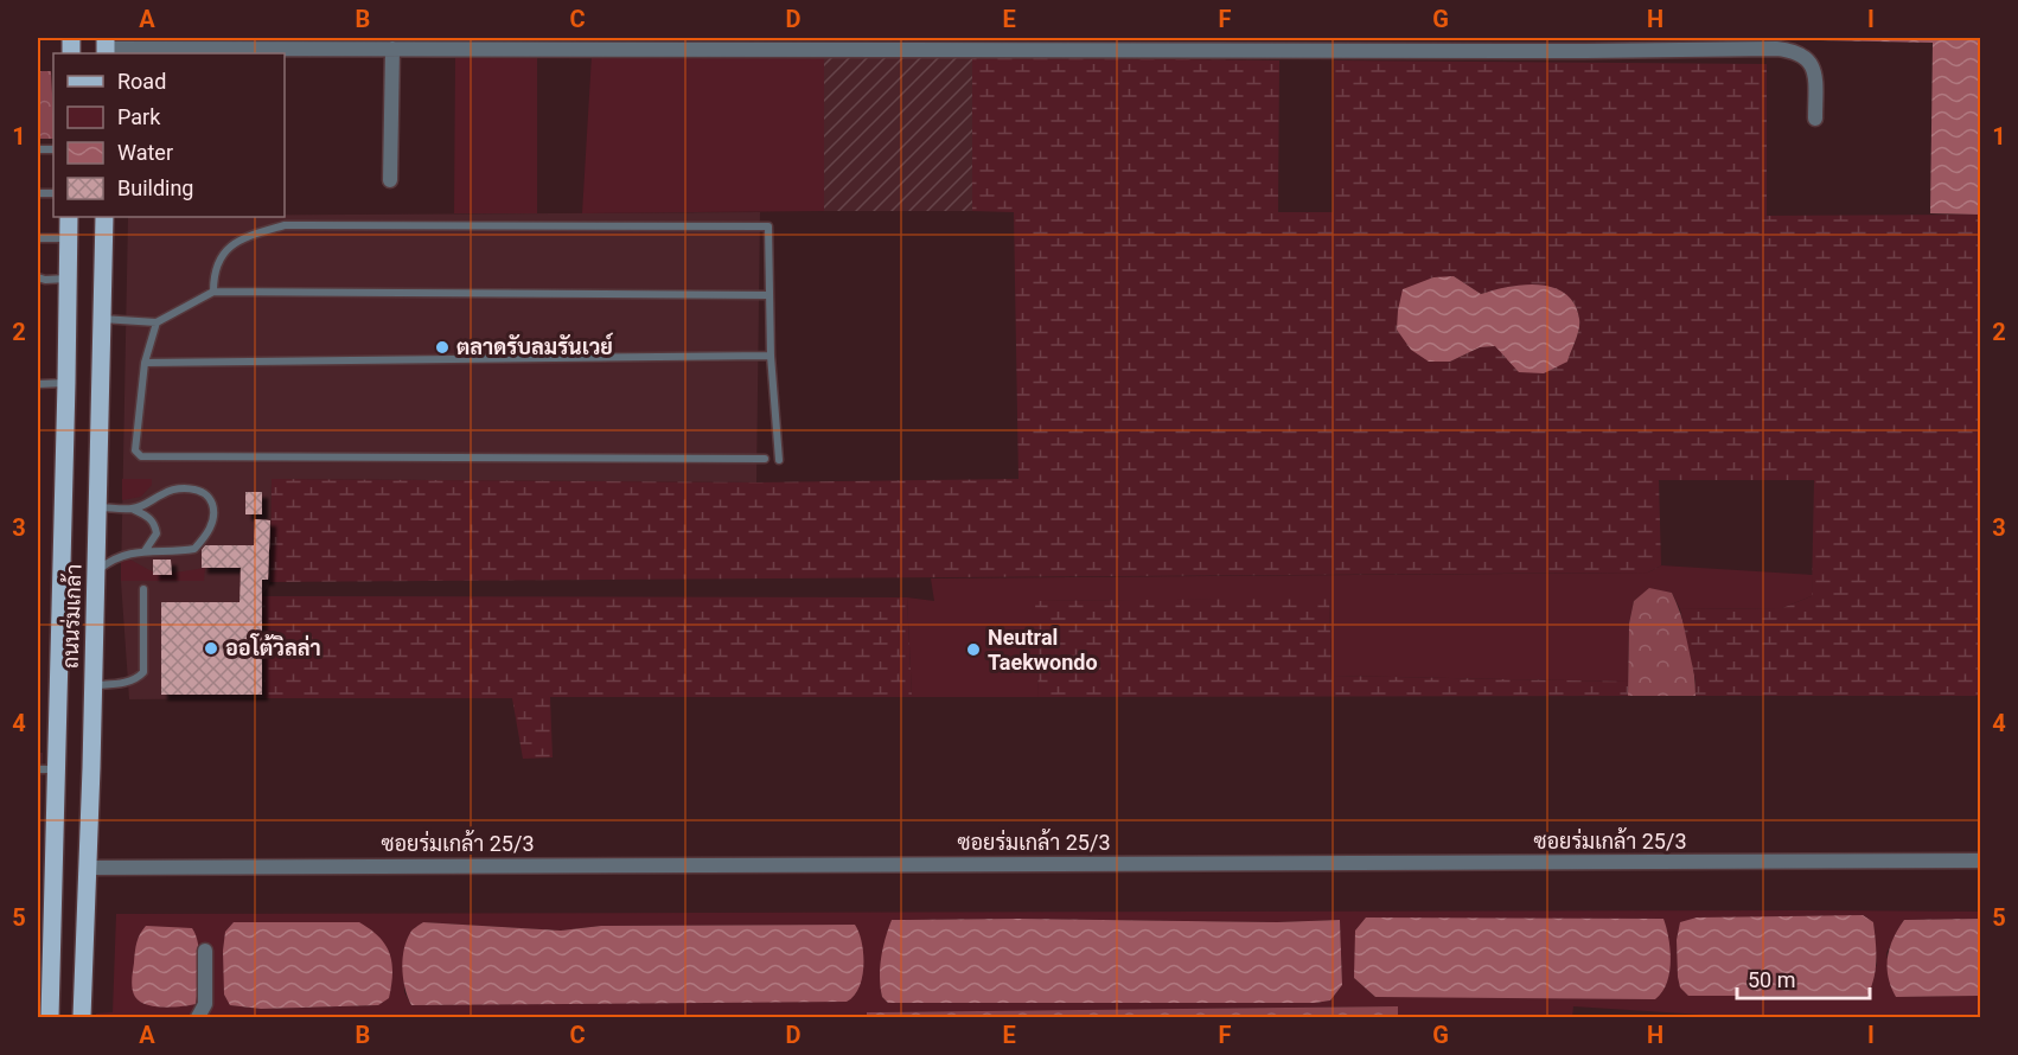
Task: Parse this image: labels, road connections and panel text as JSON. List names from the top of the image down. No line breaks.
{"streets":{"main road":["ถนนร่มเกล้า"],"street":["ซอยร่มเกล้า 25/3"]},"crossings":[["ถนนร่มเกล้า","ซอยร่มเกล้า 25/3"]],"places":["ตลาดรับลมรันเวย์","ออโต้วิลล่า","Neutral Taekwondo"],"legend":["Road","Park","Water","Building"],"scale_bar":"50 m","grid":{"columns":["A","B","C","D","E","F","G","H","I"],"rows":["1","2","3","4","5"]}}
